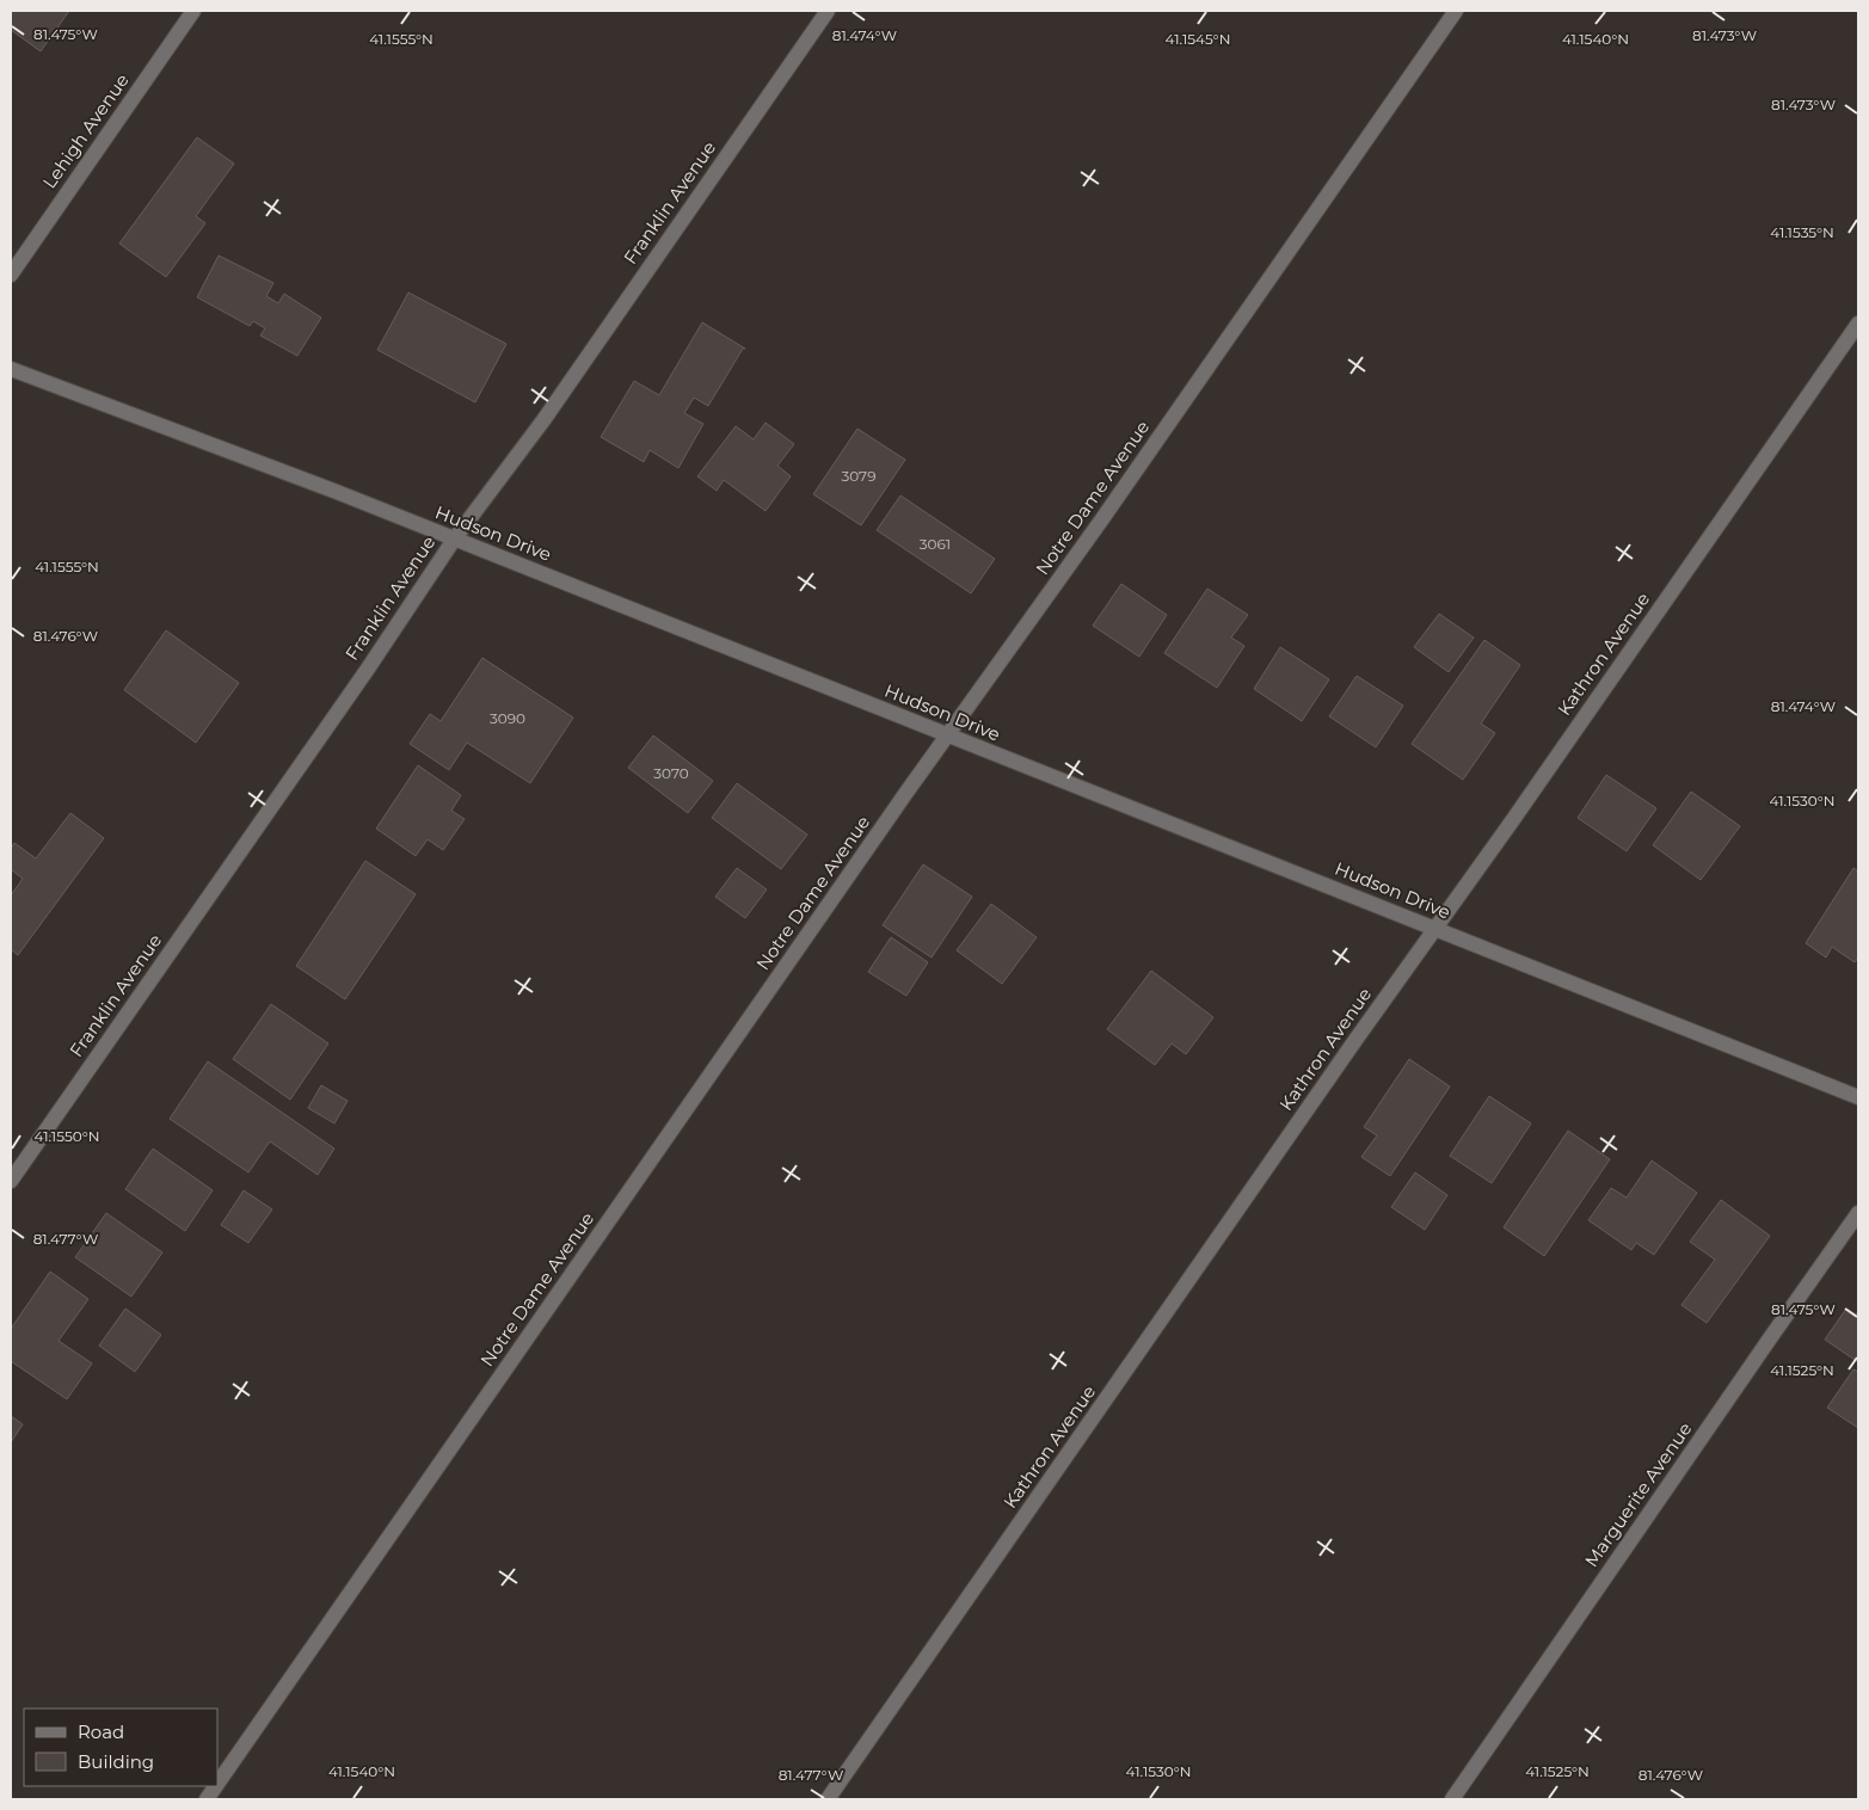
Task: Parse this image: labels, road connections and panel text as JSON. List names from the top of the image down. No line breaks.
{"streets":{"street":["Lehigh Avenue","Franklin Avenue","Notre Dame Avenue","Hudson Drive","Kathron Avenue","Marguerite Avenue"]},"crossings":[["Franklin Avenue","Hudson Drive"],["Notre Dame Avenue","Hudson Drive"],["Hudson Drive","Kathron Avenue"]],"house_numbers":["3079","3061","3090","3070"],"legend":["Road","Building"],"coordinates":["81.475°W","81.473°W","81.474°W","41.1555°N","41.1545°N","41.1540°N","41.1535°N","81.476°W","41.1530°N","41.1550°N","81.477°W","41.1525°N"]}
